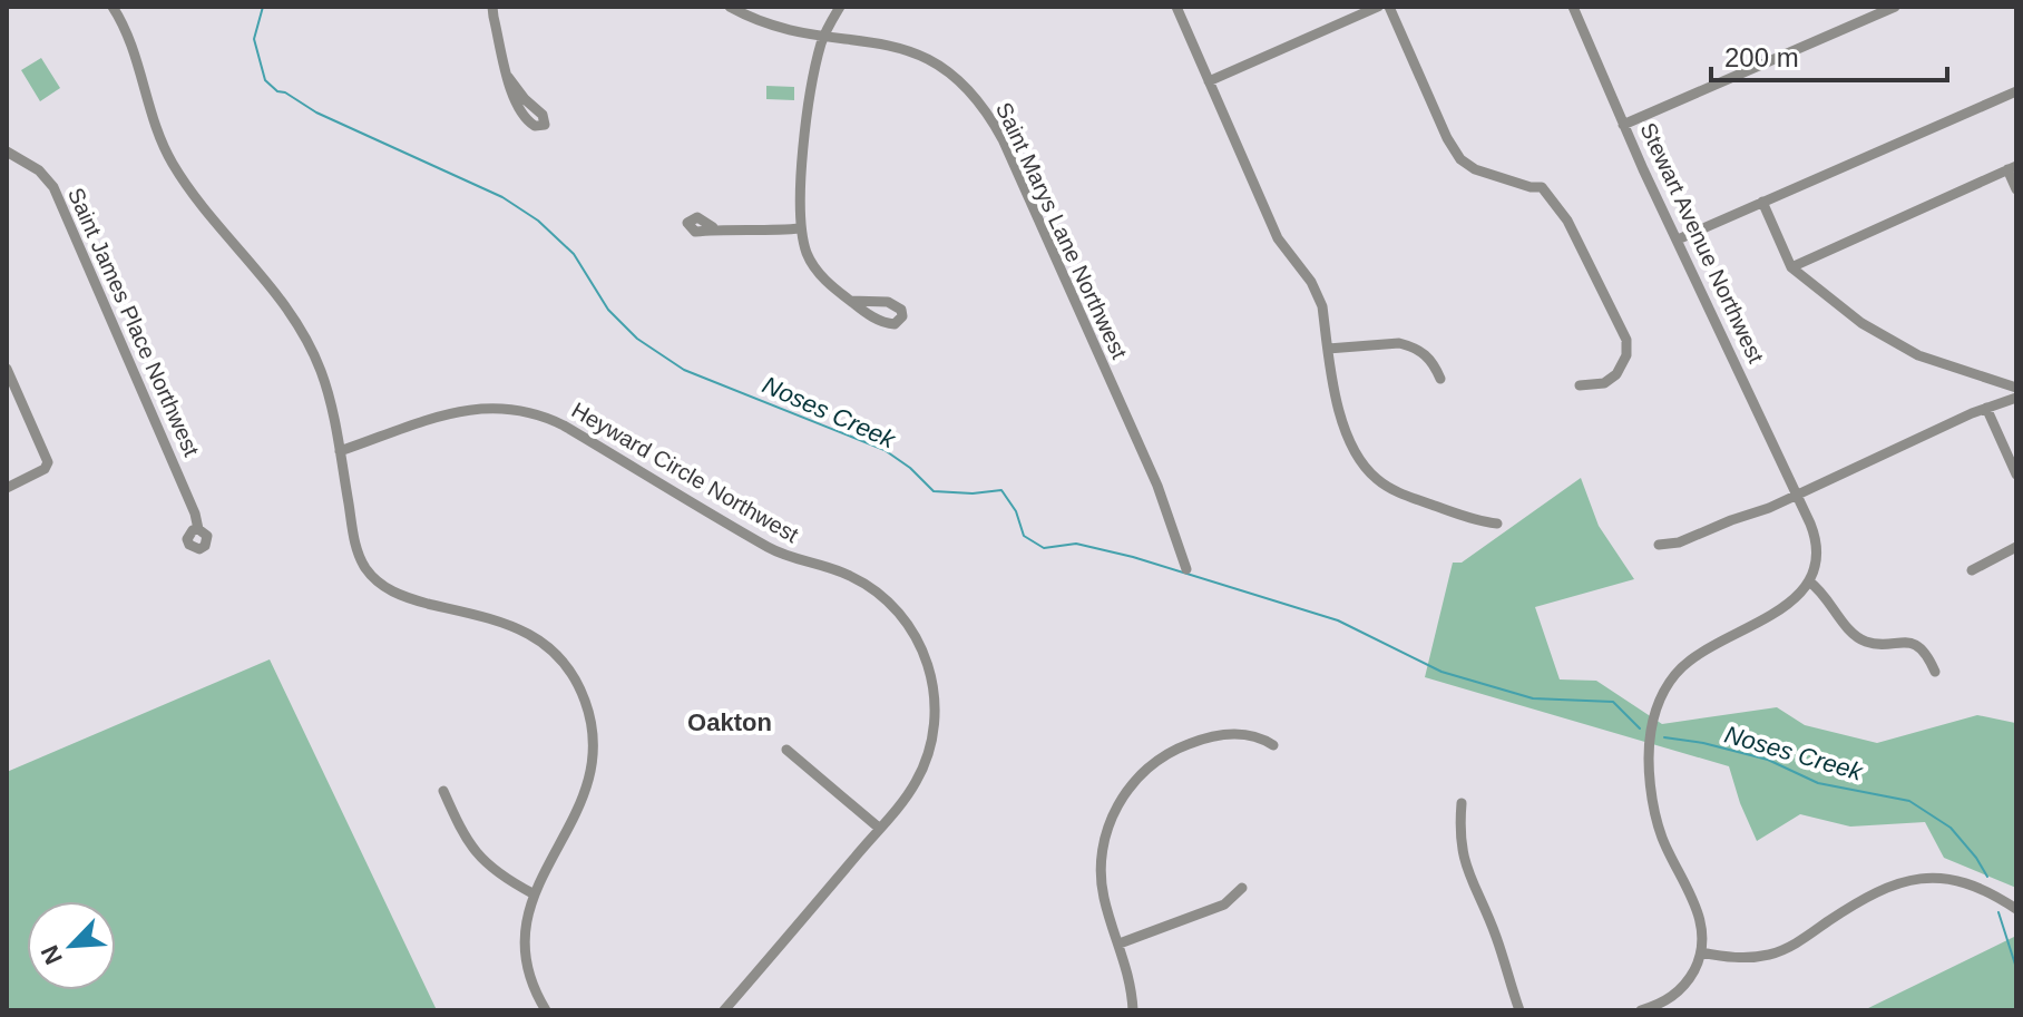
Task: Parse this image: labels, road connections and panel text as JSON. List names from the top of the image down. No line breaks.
{"streets":{"street":["Saint Marys Lane Northwest","Stewart Avenue Northwest","Saint James Place Northwest","Heyward Circle Northwest"]},"districts":["Oakton"],"water":["Noses Creek"],"scale_bar":"200 m","north":"bottom left"}
